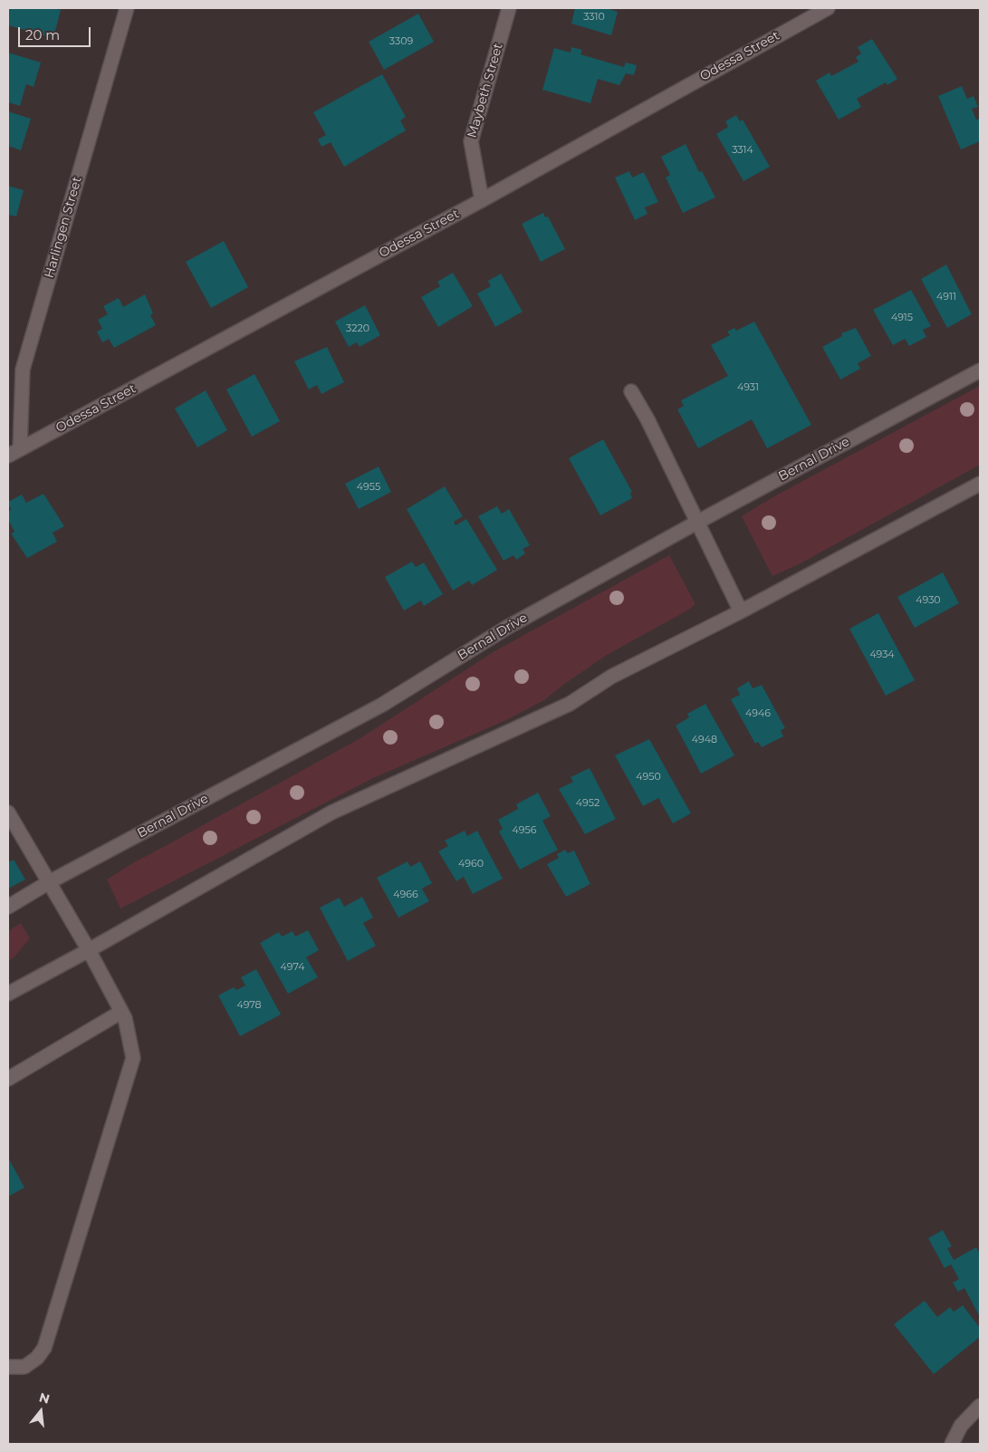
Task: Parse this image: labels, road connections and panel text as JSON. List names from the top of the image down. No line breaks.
{"streets":{"street":["Odessa Street","Maybeth Street","Harlingen Street","Bernal Drive"]},"crossings":[["Odessa Street","Maybeth Street"],["Odessa Street","Harlingen Street"]],"house_numbers":["3310","3309","3314","4911","4915","3220","4931","4955","4930","4934","4946","4948","4950","4952","4956","4960","4966","4974","4978"],"scale_bar":"20 m","north":"top"}
